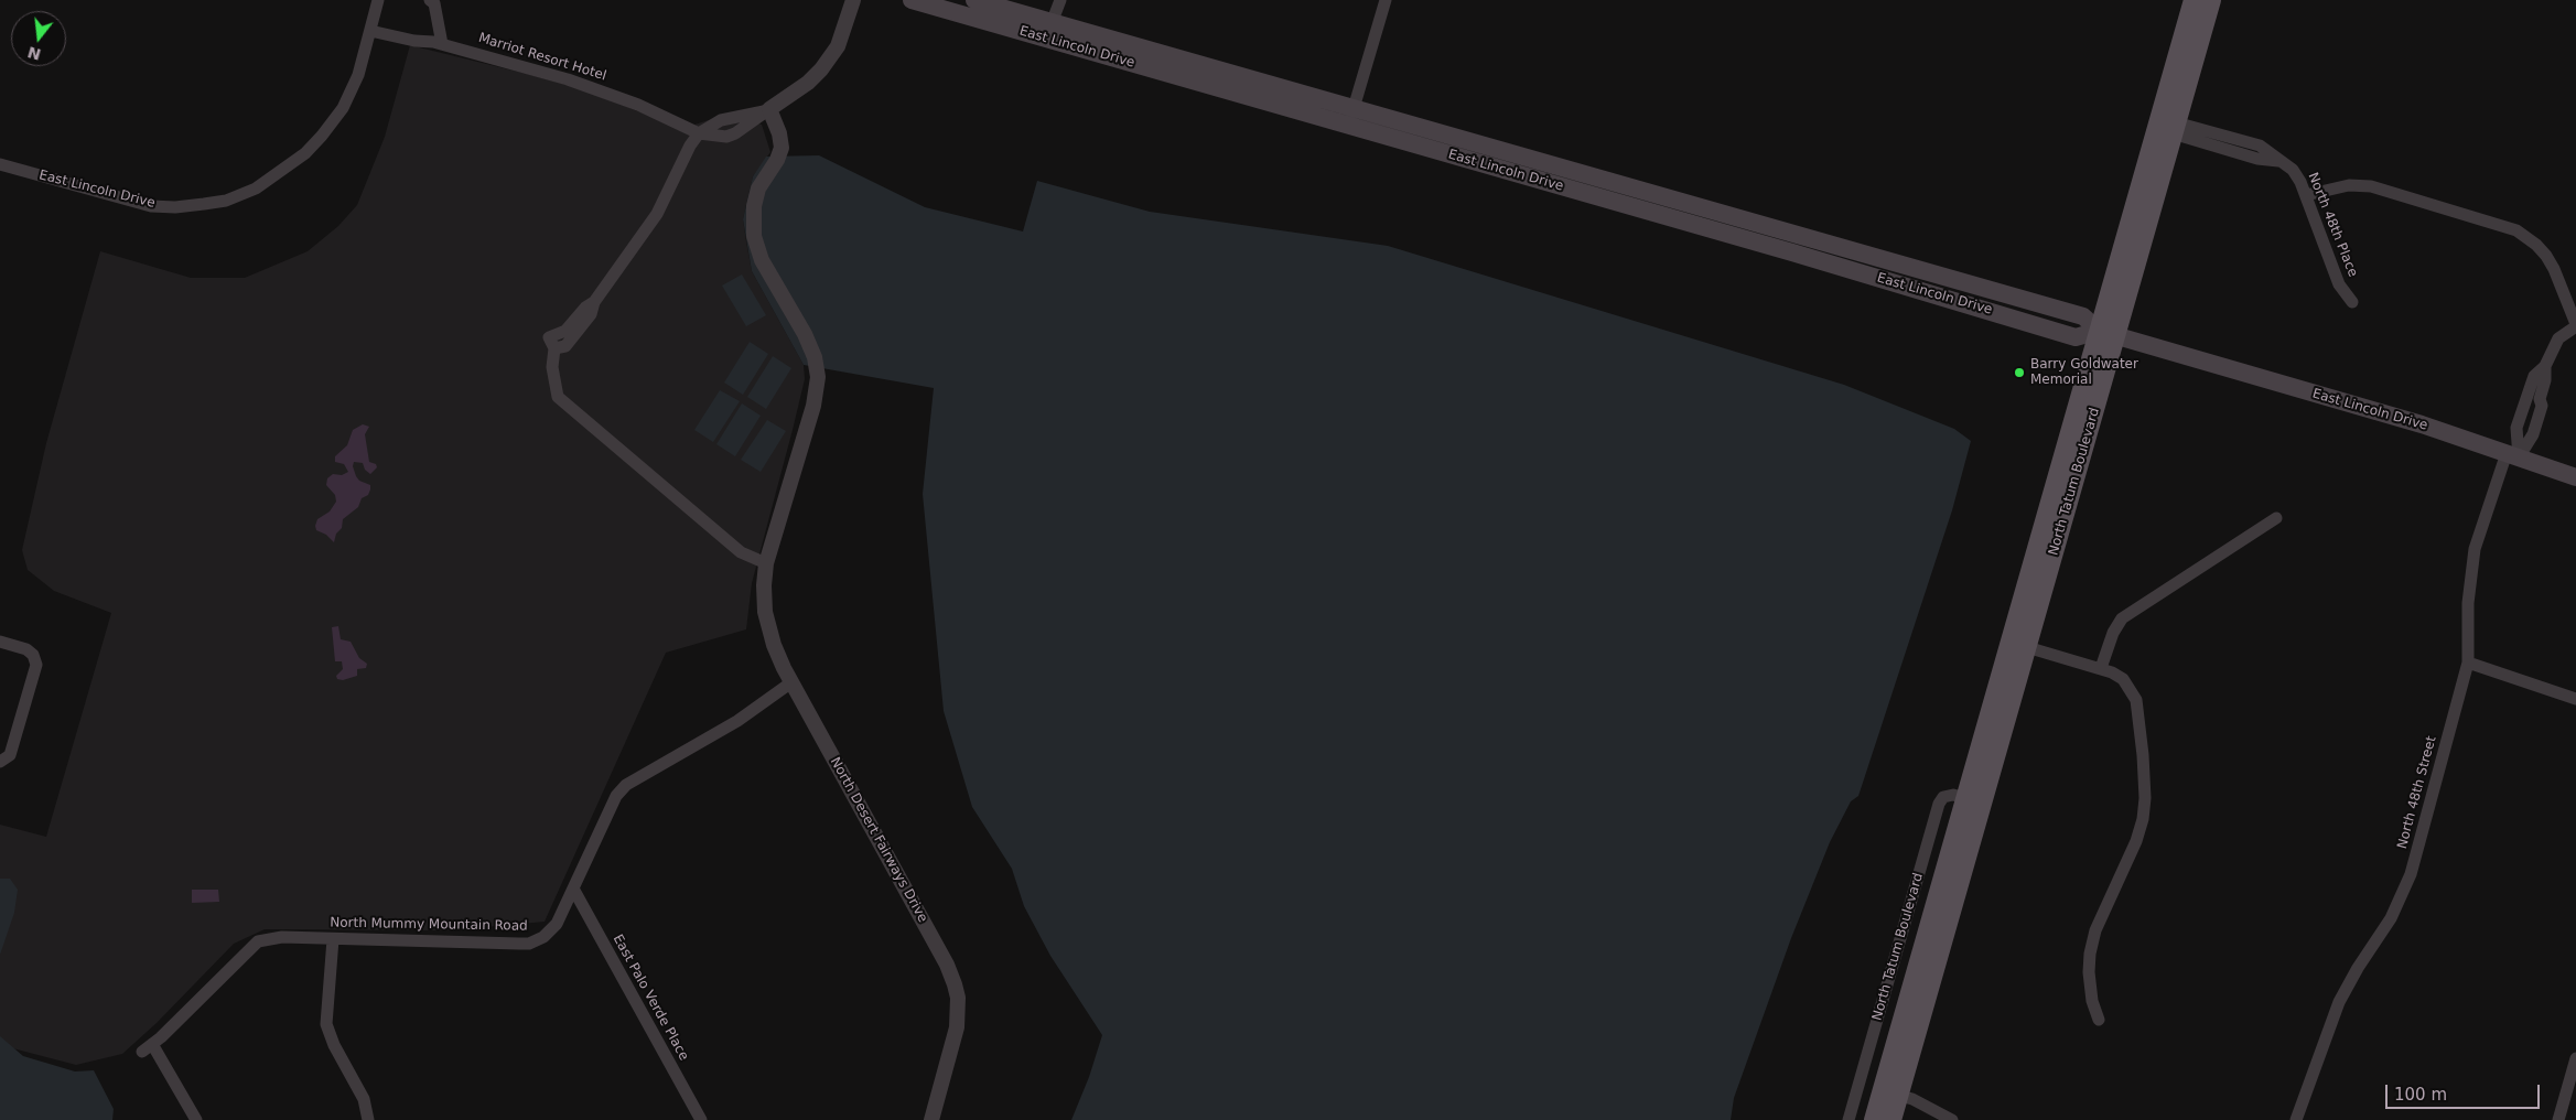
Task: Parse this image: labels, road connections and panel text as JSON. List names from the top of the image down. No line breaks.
{"streets":{"main road":["East Lincoln Drive","North Tatum Boulevard"],"street":["Marriot Resort Hotel","North 48th Place","North 48th Street","North Desert Fairways Drive","North Mummy Mountain Road","East Palo Verde Place"]},"crossings":[["East Lincoln Drive","Marriot Resort Hotel"],["East Lincoln Drive","North Tatum Boulevard"],["East Lincoln Drive","North 48th Street"],["North 48th Place","North Tatum Boulevard"],["North Desert Fairways Drive","North Mummy Mountain Road"],["North Mummy Mountain Road","East Palo Verde Place"]],"places":["Barry Goldwater Memorial"],"scale_bar":"100 m","north":"bottom"}
